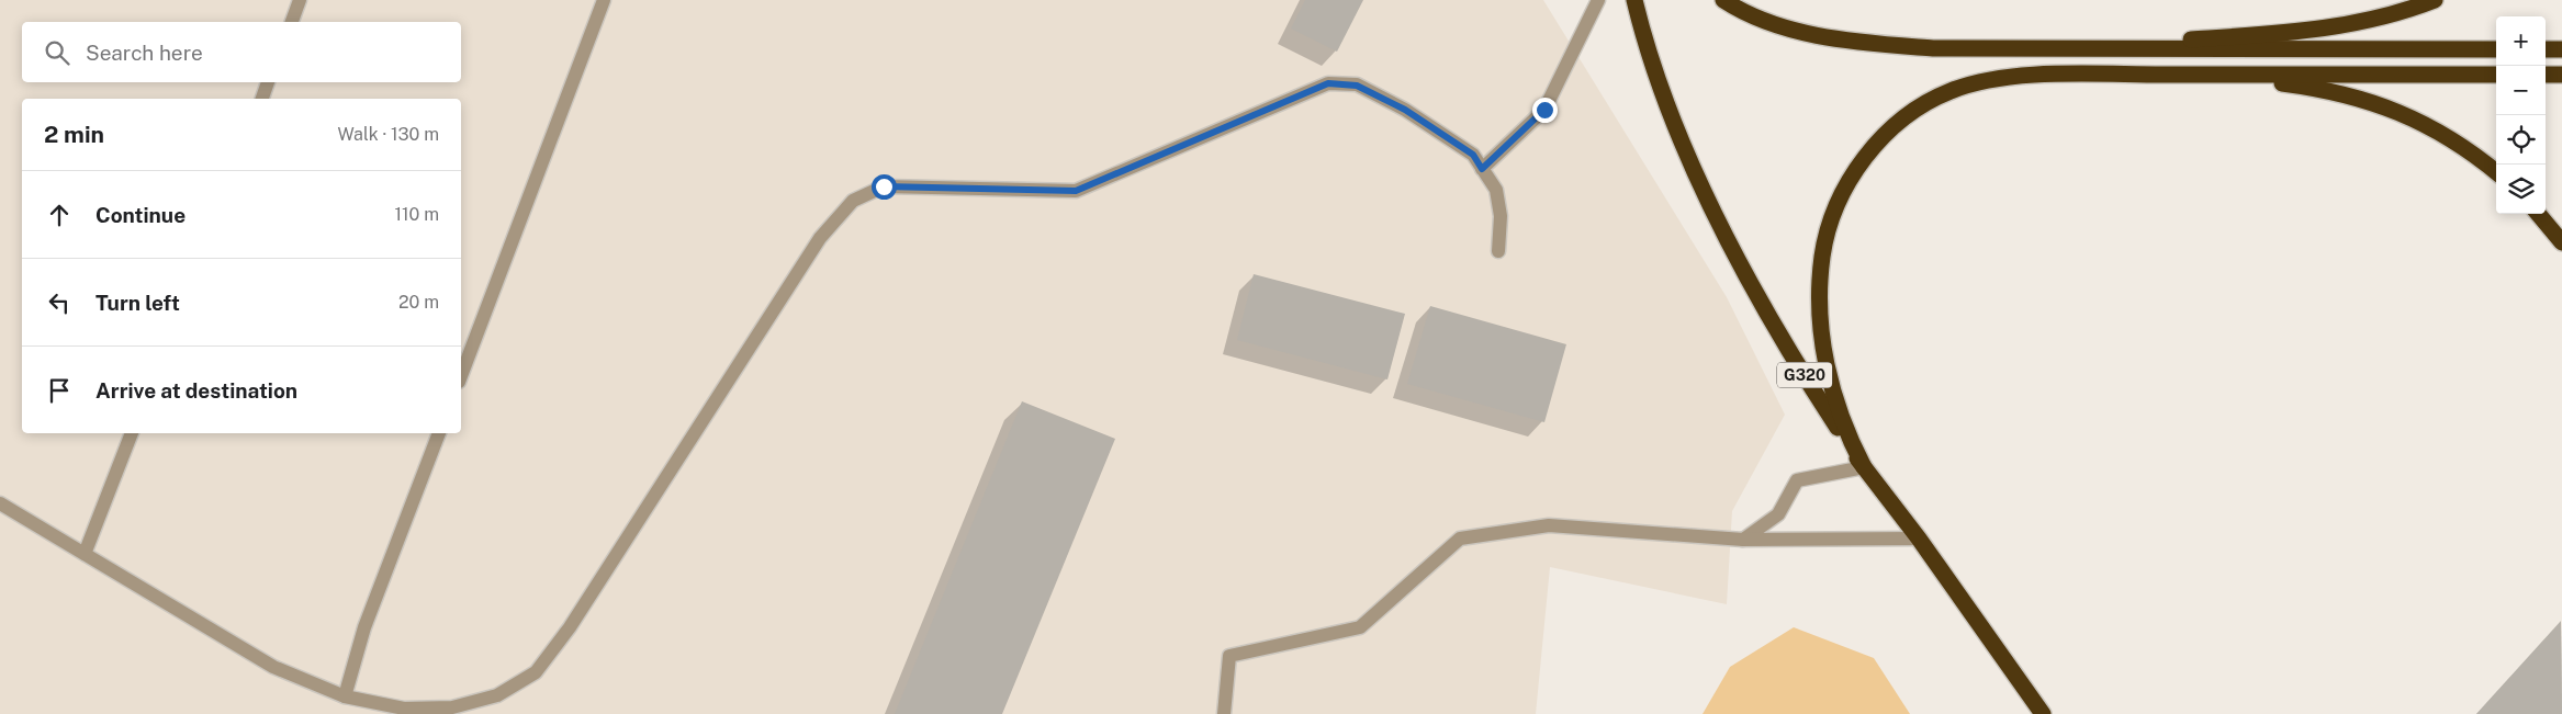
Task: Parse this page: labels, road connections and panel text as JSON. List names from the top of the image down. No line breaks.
{"streets":{"highway":["G320"]},"page":{"map_buttons":["+","−"],"search":"Search here","heading":["2 min","Walk · 130 m"],"list":[["Continue","110 m"],["Turn left","20 m"],"Arrive at destination"]}}
